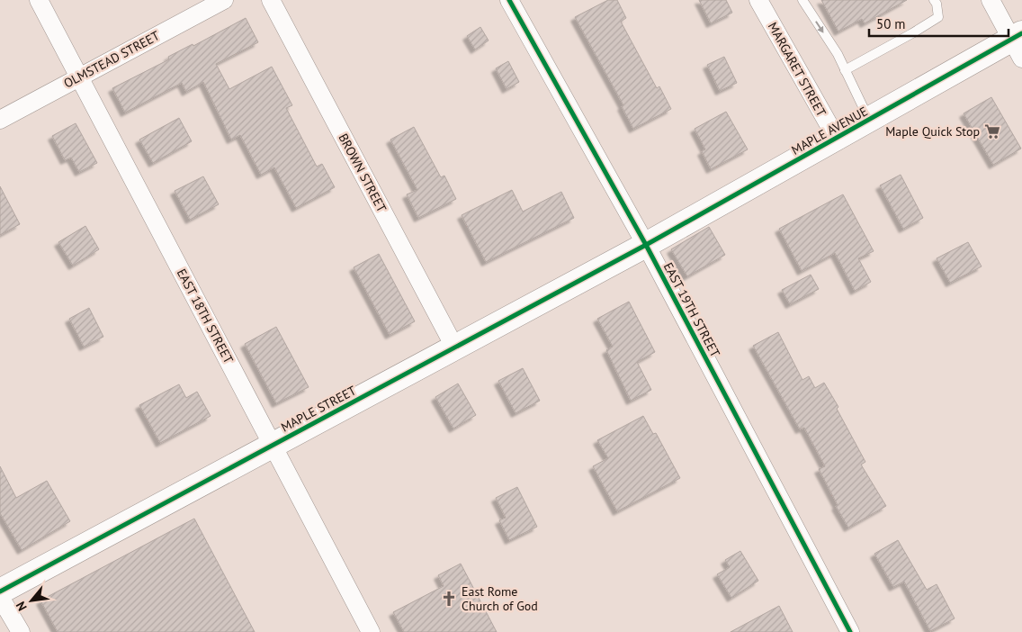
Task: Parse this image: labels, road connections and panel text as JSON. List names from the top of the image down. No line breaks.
{"streets":{"main road":["MAPLE AVENUE","MAPLE STREET"],"street":["OLMSTEAD STREET","MARGARET STREET","BROWN STREET","EAST 19TH STREET","EAST 18TH STREET"]},"crossings":[["OLMSTEAD STREET","EAST 18TH STREET"],["MARGARET STREET","MAPLE AVENUE"],["MAPLE AVENUE","EAST 19TH STREET"],["MAPLE AVENUE","MAPLE STREET"],["BROWN STREET","MAPLE STREET"],["EAST 19TH STREET","MAPLE STREET"],["EAST 18TH STREET","MAPLE STREET"]],"places":{"supermarket":["Maple Quick Stop"],"church":["East Rome Church of God"]},"scale_bar":"50 m","north":"bottom left"}
